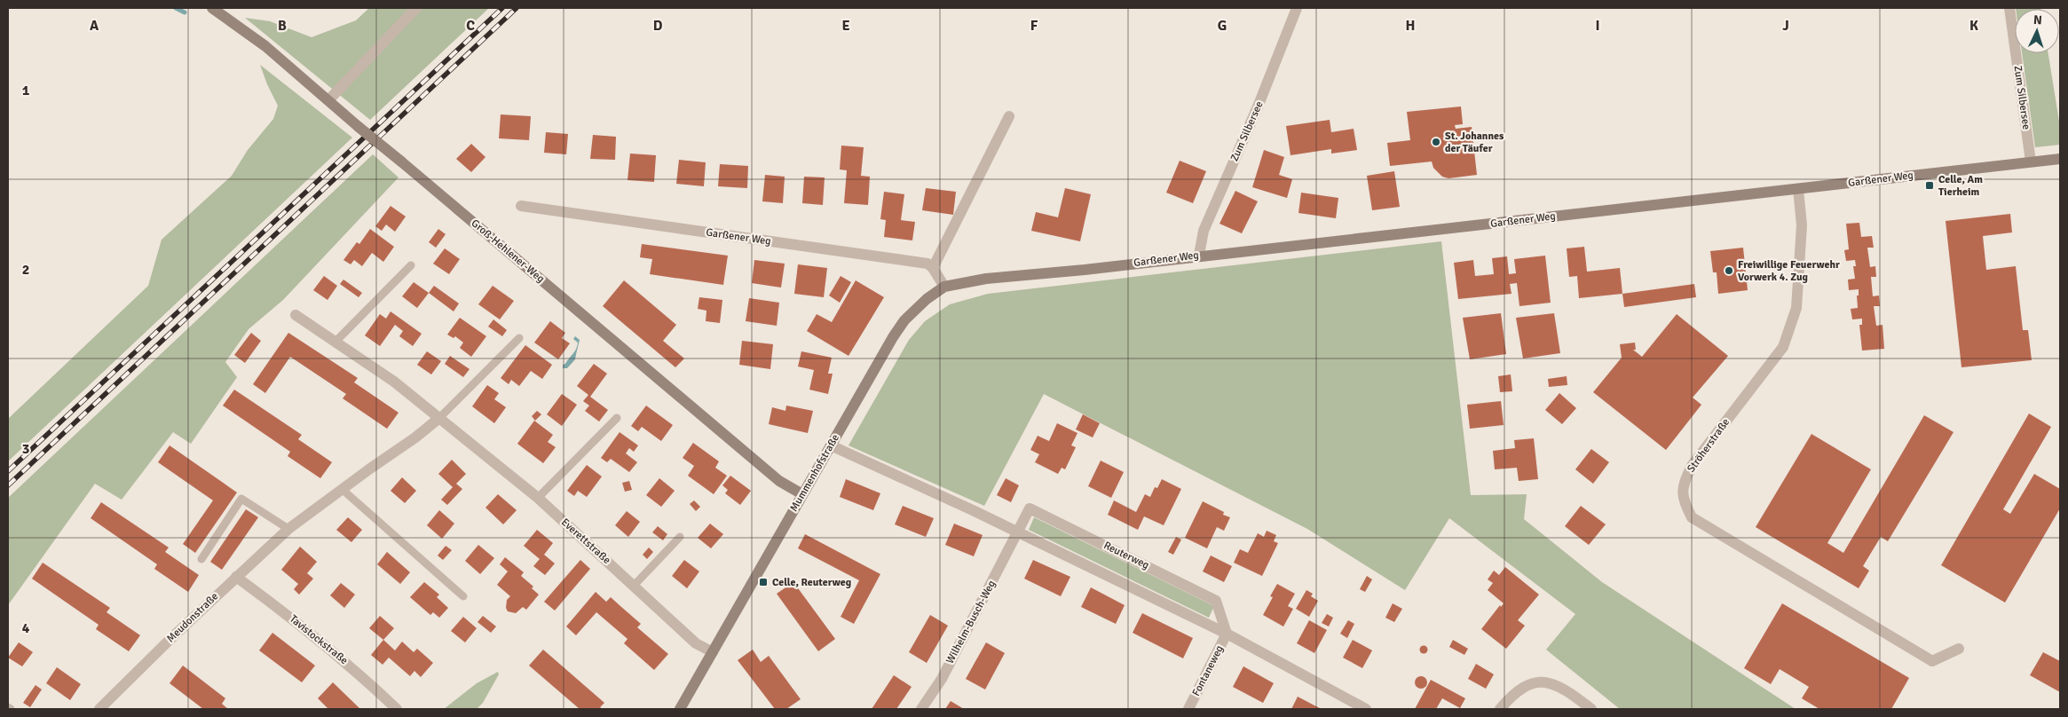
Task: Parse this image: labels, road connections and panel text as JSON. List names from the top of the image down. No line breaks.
{"streets":{"street":["Zum Silbersee","Garßener Weg","Groß-Hehlener-Weg","Ströherstraße","Mummenhofstraße","Everettstraße","Reuterweg","Meudonstraße","Wilhelm-Busch-Weg","Tavistockstraße","Fontaneweg"]},"crossings":[["Zum Silbersee","Garßener Weg"],["Garßener Weg","Ströherstraße"],["Garßener Weg","Mummenhofstraße"],["Groß-Hehlener-Weg","Mummenhofstraße"],["Mummenhofstraße","Everettstraße"],["Everettstraße","Meudonstraße"],["Reuterweg","Wilhelm-Busch-Weg"],["Reuterweg","Fontaneweg"],["Meudonstraße","Tavistockstraße"]],"places":{"other":["St. Johannes der Täufer","Freiwillige Feuerwehr Vorwerk 4. Zug"],"transit":["Celle, Am Tierheim","Celle, Reuterweg"]},"north":"top","grid":{"columns":["A","B","C","D","E","F","G","H","I","J","K"],"rows":["1","2","3","4"]}}
